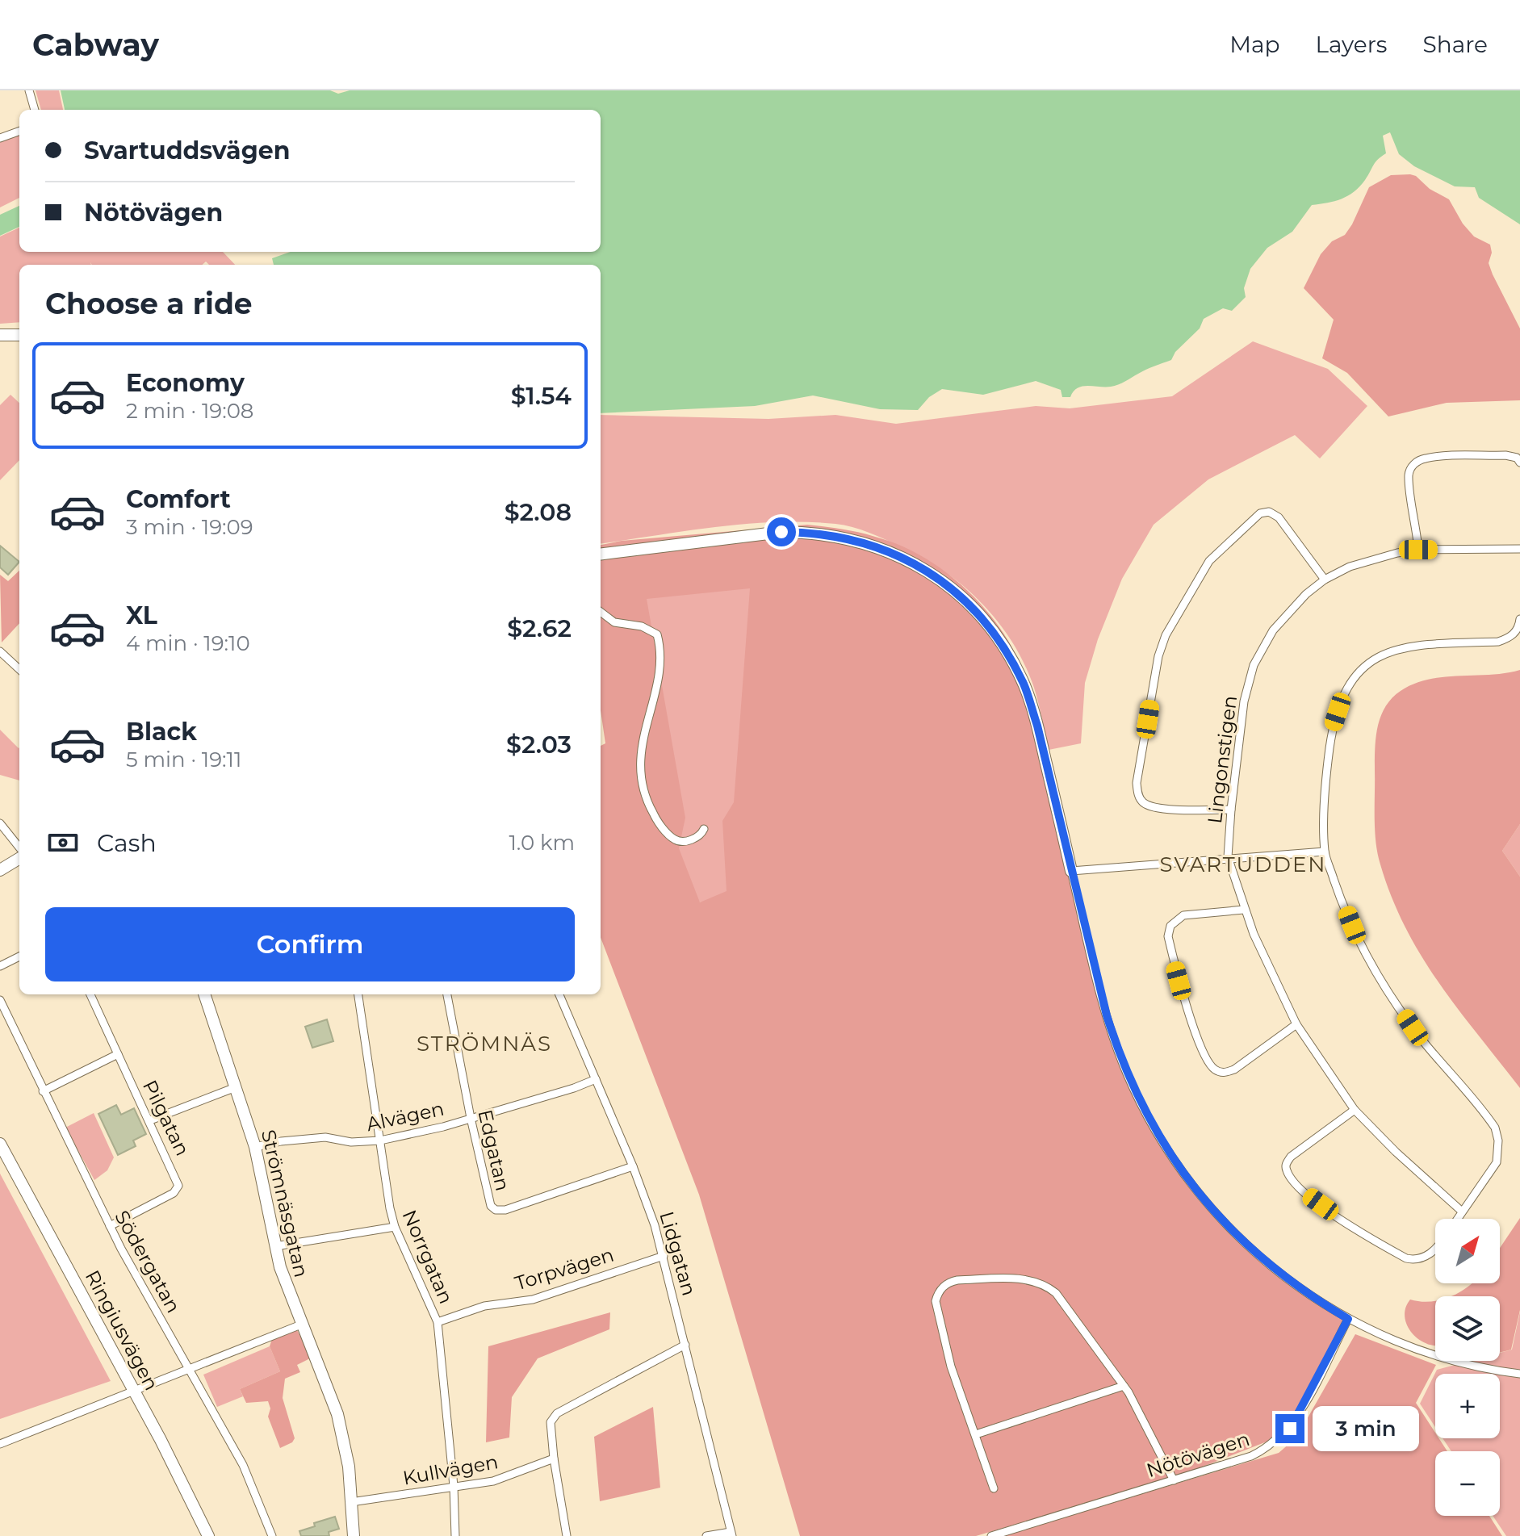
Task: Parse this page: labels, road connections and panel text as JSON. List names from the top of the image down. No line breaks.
{"streets":{"street":["Lingonstigen","Alvägen","Pilgatan","Edgatan","Strömnäsgatan","Lidgatan","Norrgatan","Södergatan","Torpvägen","Ringiusvägen","Nötövägen","Kullvägen"]},"crossings":[["Alvägen","Edgatan"],["Alvägen","Strömnäsgatan"],["Alvägen","Lidgatan"],["Alvägen","Norrgatan"],["Pilgatan","Södergatan"],["Edgatan","Lidgatan"],["Strömnäsgatan","Kullvägen"],["Lidgatan","Torpvägen"],["Norrgatan","Torpvägen"],["Norrgatan","Kullvägen"]],"districts":["SVARTUDDEN","STRÖMNÄS"],"north":"top right","page":{"header":"Cabway","nav":["Map","Layers","Share"],"banner":["Svartuddsvägen","Nötövägen"],"heading":"Choose a ride","list":[{"name":"Economy","note":"2 min · 19:08","value":"$1.54"},{"name":"Comfort","note":"3 min · 19:09","value":"$2.08"},{"name":"XL","note":"4 min · 19:10","value":"$2.62"},{"name":"Black","note":"5 min · 19:11","value":"$2.03"}],"pay":["Cash","1.0 km"],"buttons":"Confirm","map_buttons":["+","−"],"bubble":"3 min"}}
